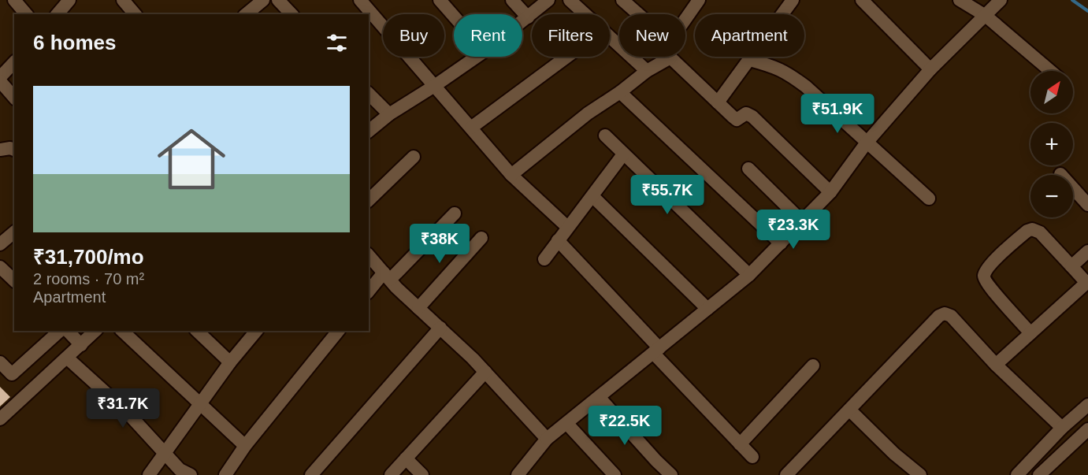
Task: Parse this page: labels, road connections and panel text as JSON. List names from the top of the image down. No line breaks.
{"north":"top right","page":{"chip":["Buy","Rent","Filters","New","Apartment"],"heading":"6 homes","map_buttons":["+","−"],"list":[{"name":"₹31,700/mo","note":"2 rooms · 70 m² · Apartment"}],"price":["₹51.9K","₹55.7K","₹23.3K","₹38K","₹31.7K","₹22.5K"]}}
